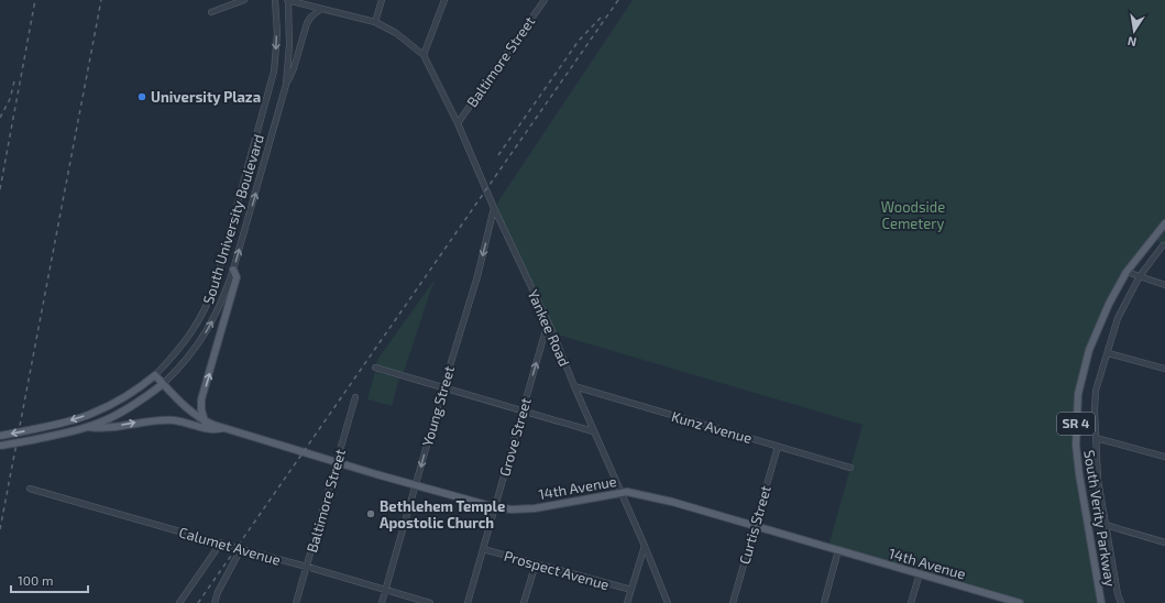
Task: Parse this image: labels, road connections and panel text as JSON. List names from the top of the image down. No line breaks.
{"streets":{"main road":["South University Boulevard","SR 4","14th Avenue","South Verity Parkway"],"street":["Baltimore Street","Yankee Road","Young Street","Kunz Avenue","Grove Street","Curtis Street","Calumet Avenue","Prospect Avenue"]},"crossings":[["Baltimore Street","Yankee Road"],["Baltimore Street","14th Avenue"],["Baltimore Street","Calumet Avenue"],["South University Boulevard","14th Avenue"],["Yankee Road","Young Street"],["Yankee Road","Kunz Avenue"],["Yankee Road","Grove Street"],["Yankee Road","14th Avenue"],["Young Street","14th Avenue"],["Young Street","Calumet Avenue"],["Kunz Avenue","Curtis Street"],["Grove Street","14th Avenue"],["Grove Street","Prospect Avenue"],["14th Avenue","Curtis Street"]],"one_way":["Young Street"],"parks":["Woodside Cemetery"],"places":["University Plaza","Bethlehem Temple Apostolic Church"],"scale_bar":"100 m","north":"bottom"}
